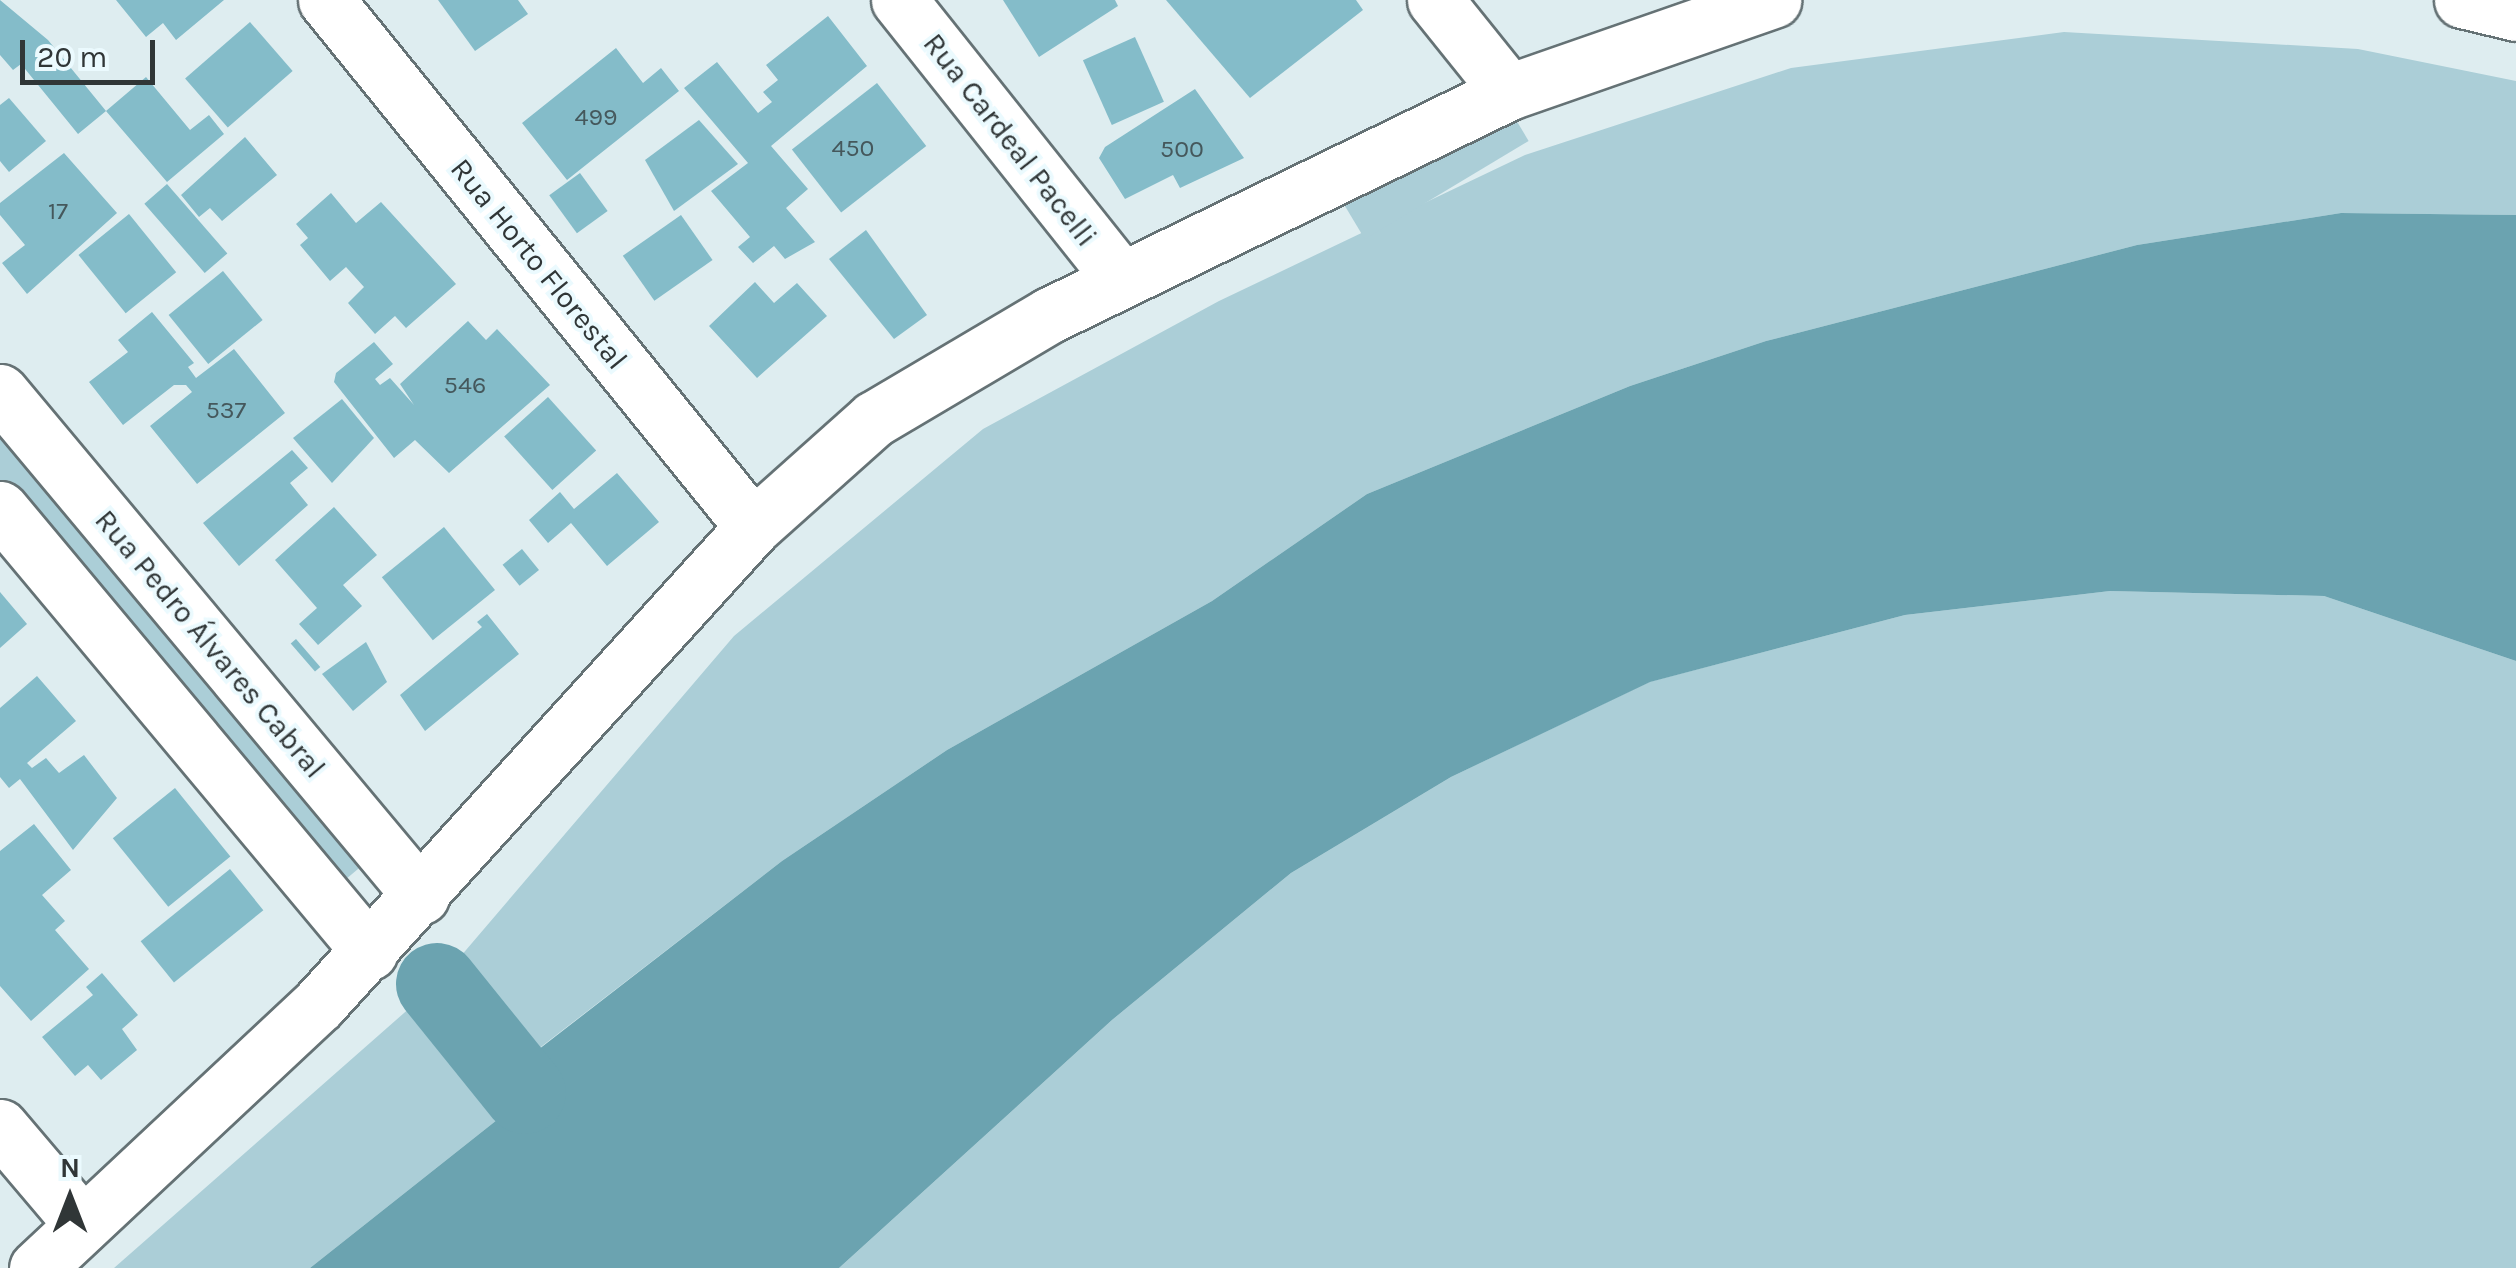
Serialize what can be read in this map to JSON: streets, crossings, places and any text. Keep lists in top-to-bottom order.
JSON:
{
  "streets": {
    "street": ["Rua Cardeal Pacelli", "Rua Horto Florestal", "Rua Pedro Álvares Cabral"]
  },
  "house_numbers": [
    "499",
    "450",
    "500",
    "17",
    "546",
    "537"
  ],
  "scale_bar": "20 m",
  "north": "top"
}
